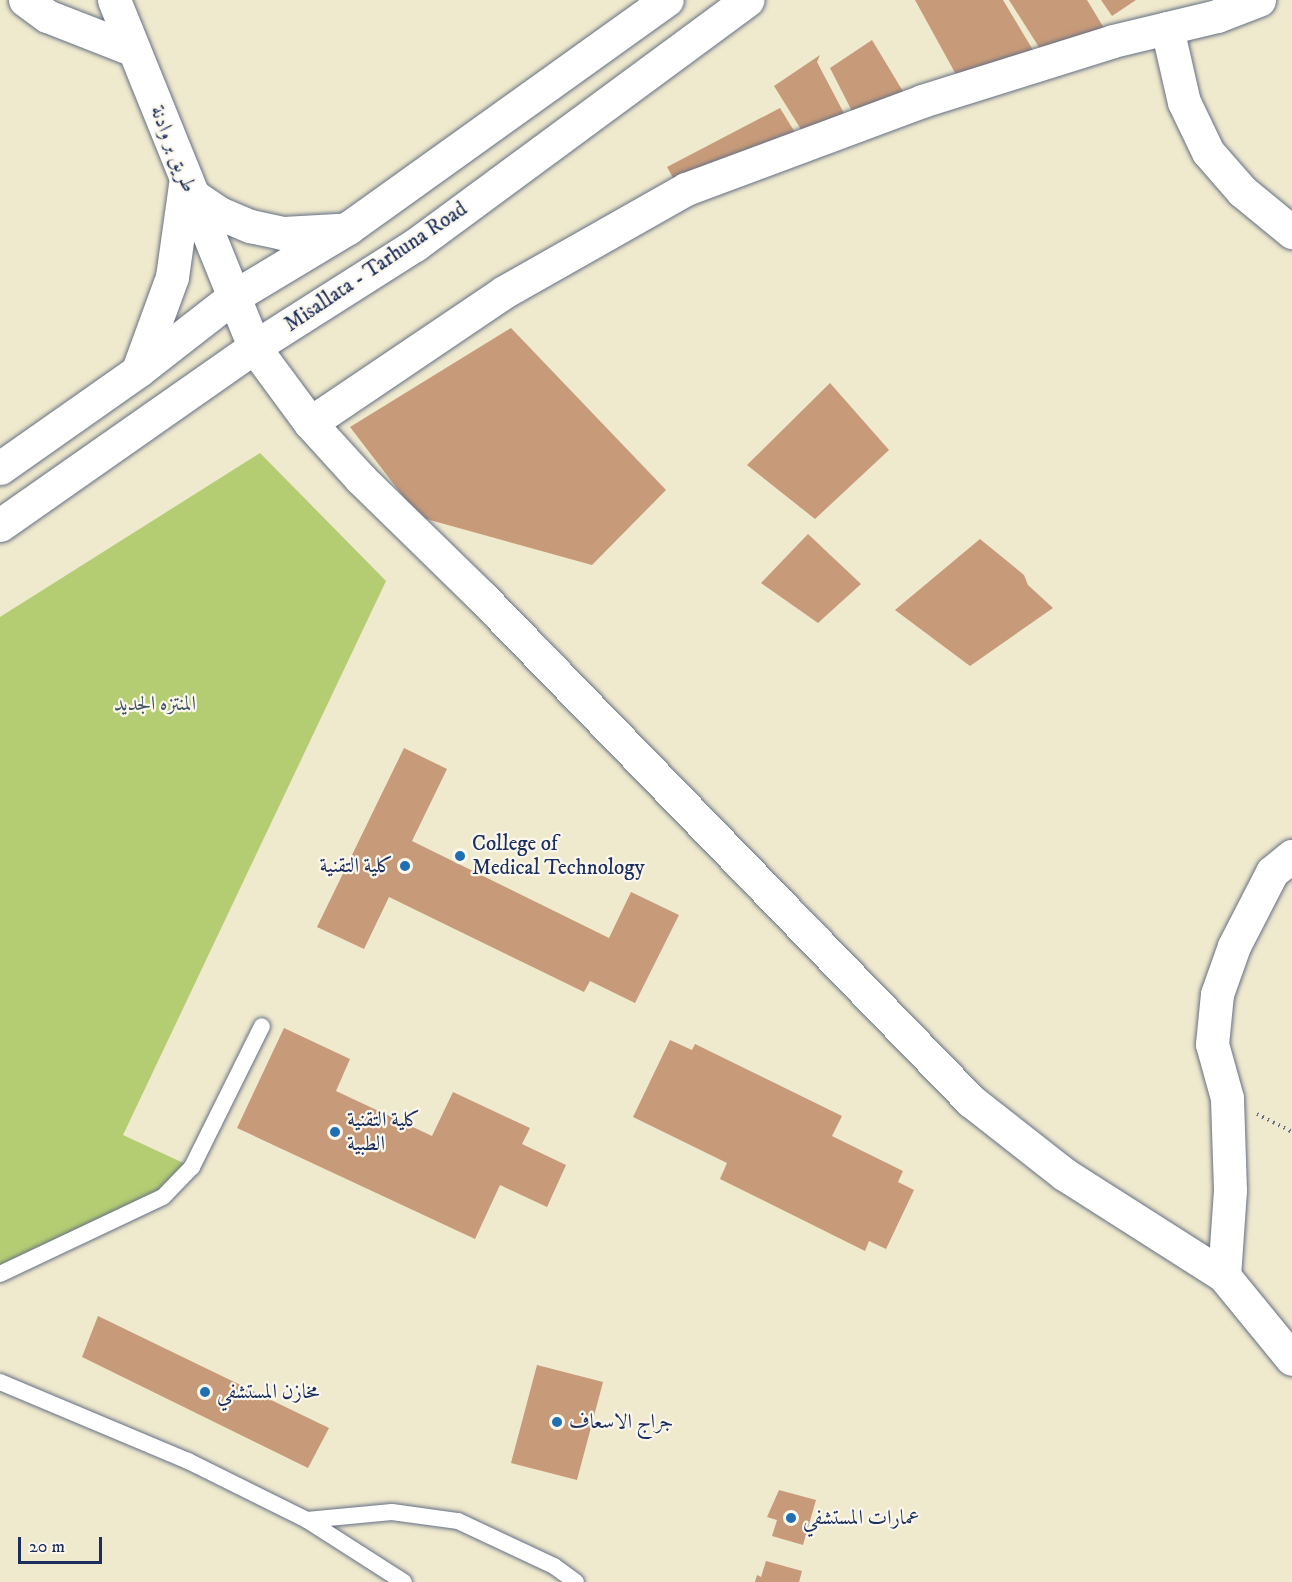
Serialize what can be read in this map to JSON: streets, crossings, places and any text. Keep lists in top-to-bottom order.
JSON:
{
  "streets": {
    "main road": ["طريق بر وادنة", "Misallata - Tarhuna Road"]
  },
  "crossings": [
    ["طريق بر وادنة", "Misallata - Tarhuna Road"]
  ],
  "parks": ["المنتزه الجديد"],
  "places": [
    "College of Medical Technology",
    "كلية التقنية",
    "كلية التقنية الطبية",
    "مخازن المستشفي",
    "جراج الاسعاف",
    "عمارات المستشفي"
  ],
  "scale_bar": "20 m"
}
